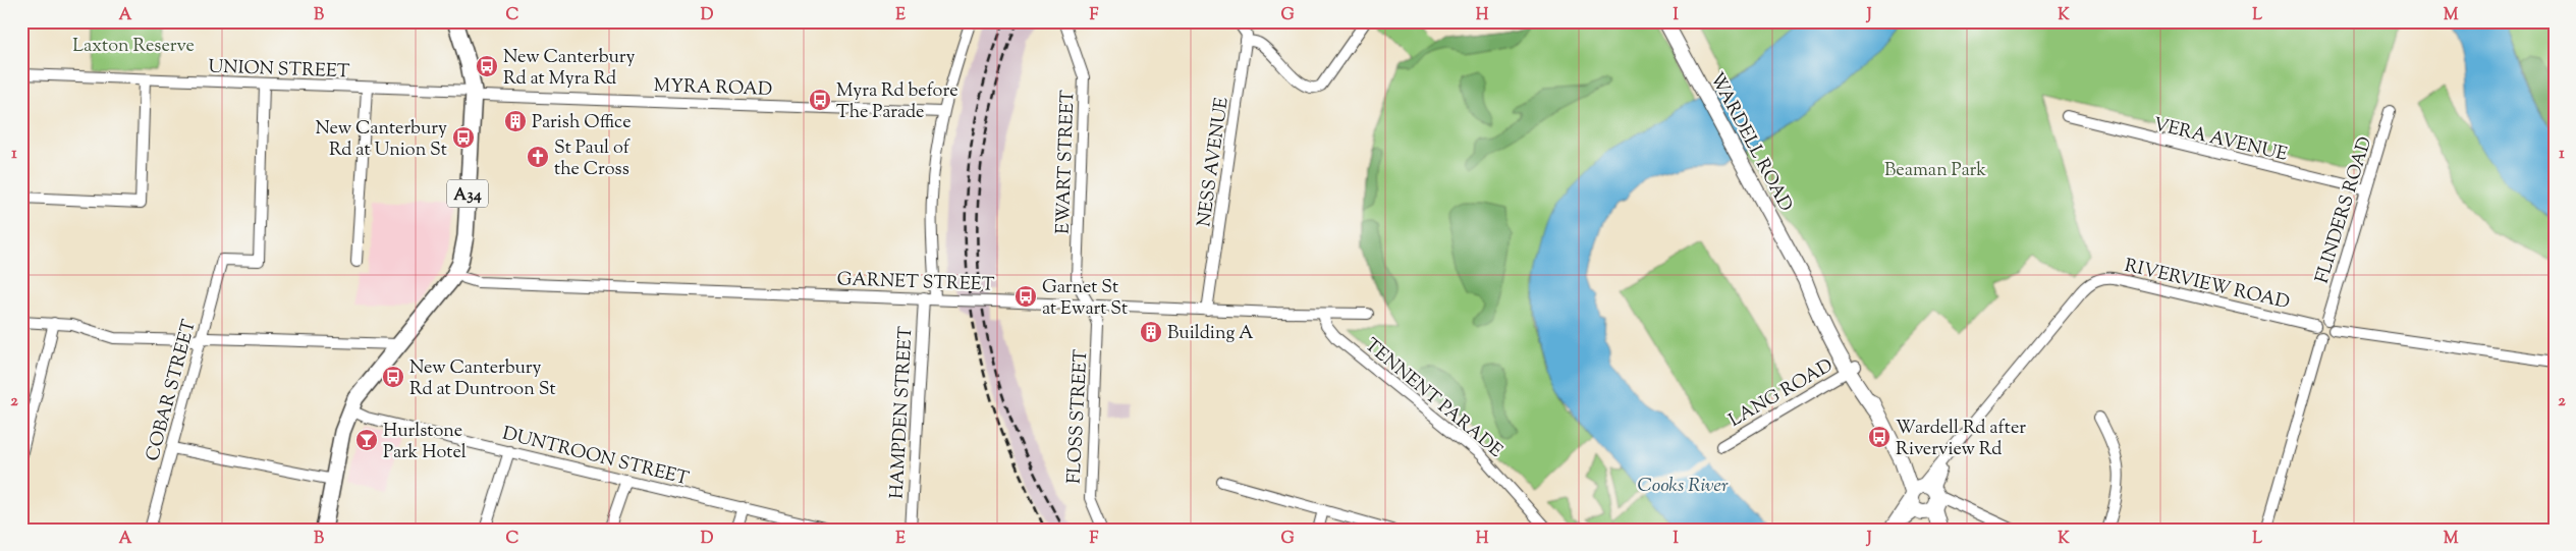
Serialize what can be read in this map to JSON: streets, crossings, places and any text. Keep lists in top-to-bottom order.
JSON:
{
  "streets": {
    "highway": ["A34"],
    "main road": ["WARDELL ROAD"],
    "street": [
      "UNION STREET",
      "MYRA ROAD",
      "VERA AVENUE",
      "EWART STREET",
      "NESS AVENUE",
      "FLINDERS ROAD",
      "GARNET STREET",
      "RIVERVIEW ROAD",
      "COBAR STREET",
      "LANG ROAD",
      "TENNENT PARADE",
      "HAMPDEN STREET",
      "FLOSS STREET",
      "DUNTROON STREET"
    ]
  },
  "crossings": [
    ["UNION STREET", "MYRA ROAD"],
    ["UNION STREET", "A34"],
    ["UNION STREET", "COBAR STREET"],
    ["MYRA ROAD", "A34"],
    ["VERA AVENUE", "FLINDERS ROAD"],
    ["WARDELL ROAD", "RIVERVIEW ROAD"],
    ["WARDELL ROAD", "LANG ROAD"],
    ["EWART STREET", "GARNET STREET"],
    ["EWART STREET", "FLOSS STREET"],
    ["NESS AVENUE", "GARNET STREET"],
    ["A34", "GARNET STREET"],
    ["A34", "DUNTROON STREET"],
    ["FLINDERS ROAD", "RIVERVIEW ROAD"],
    ["GARNET STREET", "TENNENT PARADE"],
    ["GARNET STREET", "HAMPDEN STREET"],
    ["GARNET STREET", "FLOSS STREET"]
  ],
  "water": ["Cooks River"],
  "parks": ["Laxton Reserve", "Beaman Park"],
  "places": {
    "bus stop": [
      "New Canterbury Rd at Myra Rd",
      "Myra Rd before The Parade",
      "New Canterbury Rd at Union St",
      "Garnet St at Ewart St",
      "New Canterbury Rd at Duntroon St",
      "Wardell Rd after Riverview Rd"
    ],
    "building": ["Parish Office", "Building A"],
    "church": ["St Paul of the Cross"],
    "bar": ["Hurlstone Park Hotel"]
  },
  "grid": {
    "columns": [
      "A",
      "B",
      "C",
      "D",
      "E",
      "F",
      "G",
      "H",
      "I",
      "J",
      "K",
      "L",
      "M"
    ],
    "rows": ["1", "2"]
  }
}
